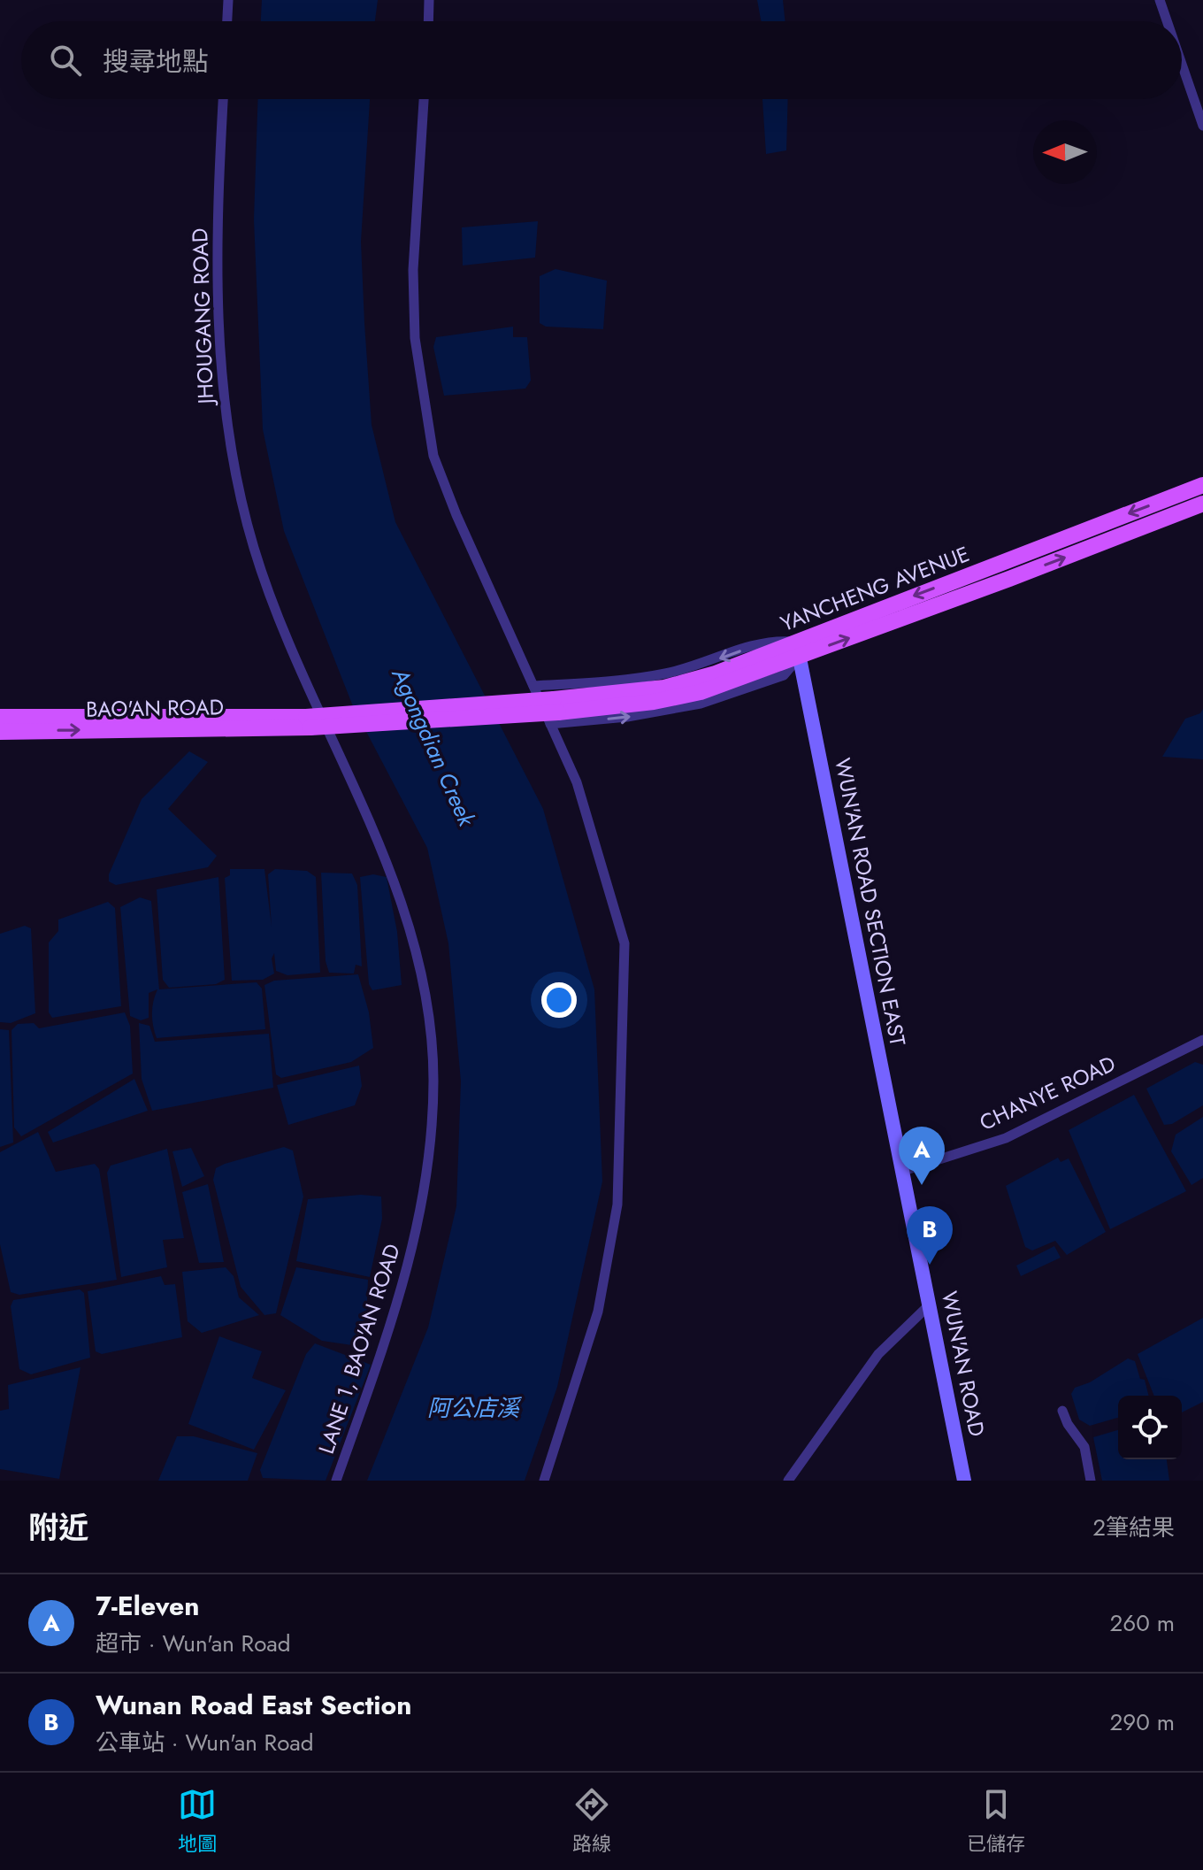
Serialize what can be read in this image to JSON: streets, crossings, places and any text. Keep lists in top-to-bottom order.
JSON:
{
  "streets": {
    "main road": ["YANCHENG AVENUE", "BAO'AN ROAD"],
    "street": [
      "JHOUGANG ROAD",
      "WUN'AN ROAD SECTION EAST",
      "CHANYE ROAD",
      "LANE 1, BAO'AN ROAD",
      "WUN'AN ROAD"
    ]
  },
  "crossings": [
    ["JHOUGANG ROAD", "LANE 1, BAO'AN ROAD"],
    ["YANCHENG AVENUE", "BAO'AN ROAD"],
    ["YANCHENG AVENUE", "WUN'AN ROAD SECTION EAST"],
    ["WUN'AN ROAD SECTION EAST", "CHANYE ROAD"],
    ["WUN'AN ROAD SECTION EAST", "WUN'AN ROAD"],
    ["CHANYE ROAD", "WUN'AN ROAD"]
  ],
  "water": ["Agongdian Creek", "阿公店溪"],
  "north": "left",
  "page": {
    "search": "搜尋地點",
    "pins": ["A", "B"],
    "heading": ["附近", "2筆結果"],
    "list": [
      {
        "mark": "A",
        "name": "7-Eleven",
        "note": "超市 · Wun'an Road",
        "value": "260 m"
      },
      {
        "mark": "B",
        "name": "Wunan Road East Section",
        "note": "公車站 · Wun'an Road",
        "value": "290 m"
      }
    ],
    "nav": ["地圖", "路線", "已儲存"]
  }
}
